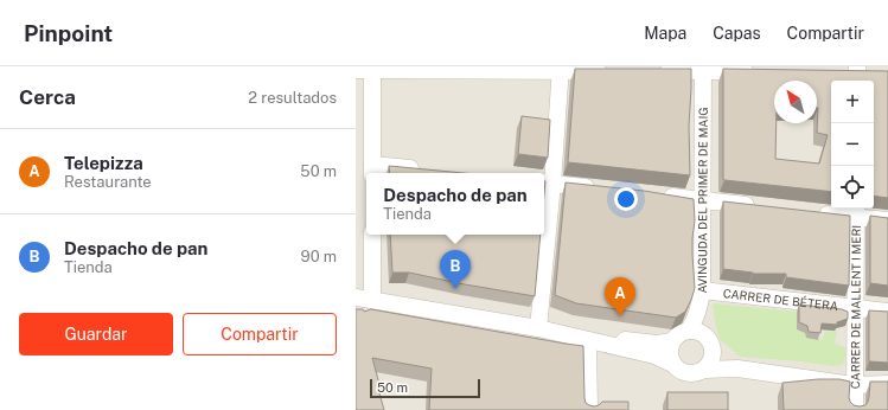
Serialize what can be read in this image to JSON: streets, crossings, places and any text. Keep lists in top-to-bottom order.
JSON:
{
  "streets": {
    "street": ["AVINGUDA DEL PRIMER DE MAIG", "CARRER DE BÉTERA", "CARRER DE MALLENT I MERI"]
  },
  "crossings": [
    ["AVINGUDA DEL PRIMER DE MAIG", "CARRER DE BÉTERA"],
    ["CARRER DE BÉTERA", "CARRER DE MALLENT I MERI"]
  ],
  "scale_bar": "50 m",
  "north": "top left",
  "page": {
    "header": "Pinpoint",
    "nav": ["Mapa", "Capas", "Compartir"],
    "heading": ["Cerca", "2 resultados"],
    "map_buttons": ["+", "−"],
    "list": [
      {
        "mark": "A",
        "name": "Telepizza",
        "note": "Restaurante",
        "value": "50 m"
      },
      {
        "mark": "B",
        "name": "Despacho de pan",
        "note": "Tienda",
        "value": "90 m"
      }
    ],
    "popup": ["Despacho de pan", "Tienda"],
    "pins": ["B", "A"],
    "buttons": ["Guardar", "Compartir"],
    "scale": "50 m"
  }
}
